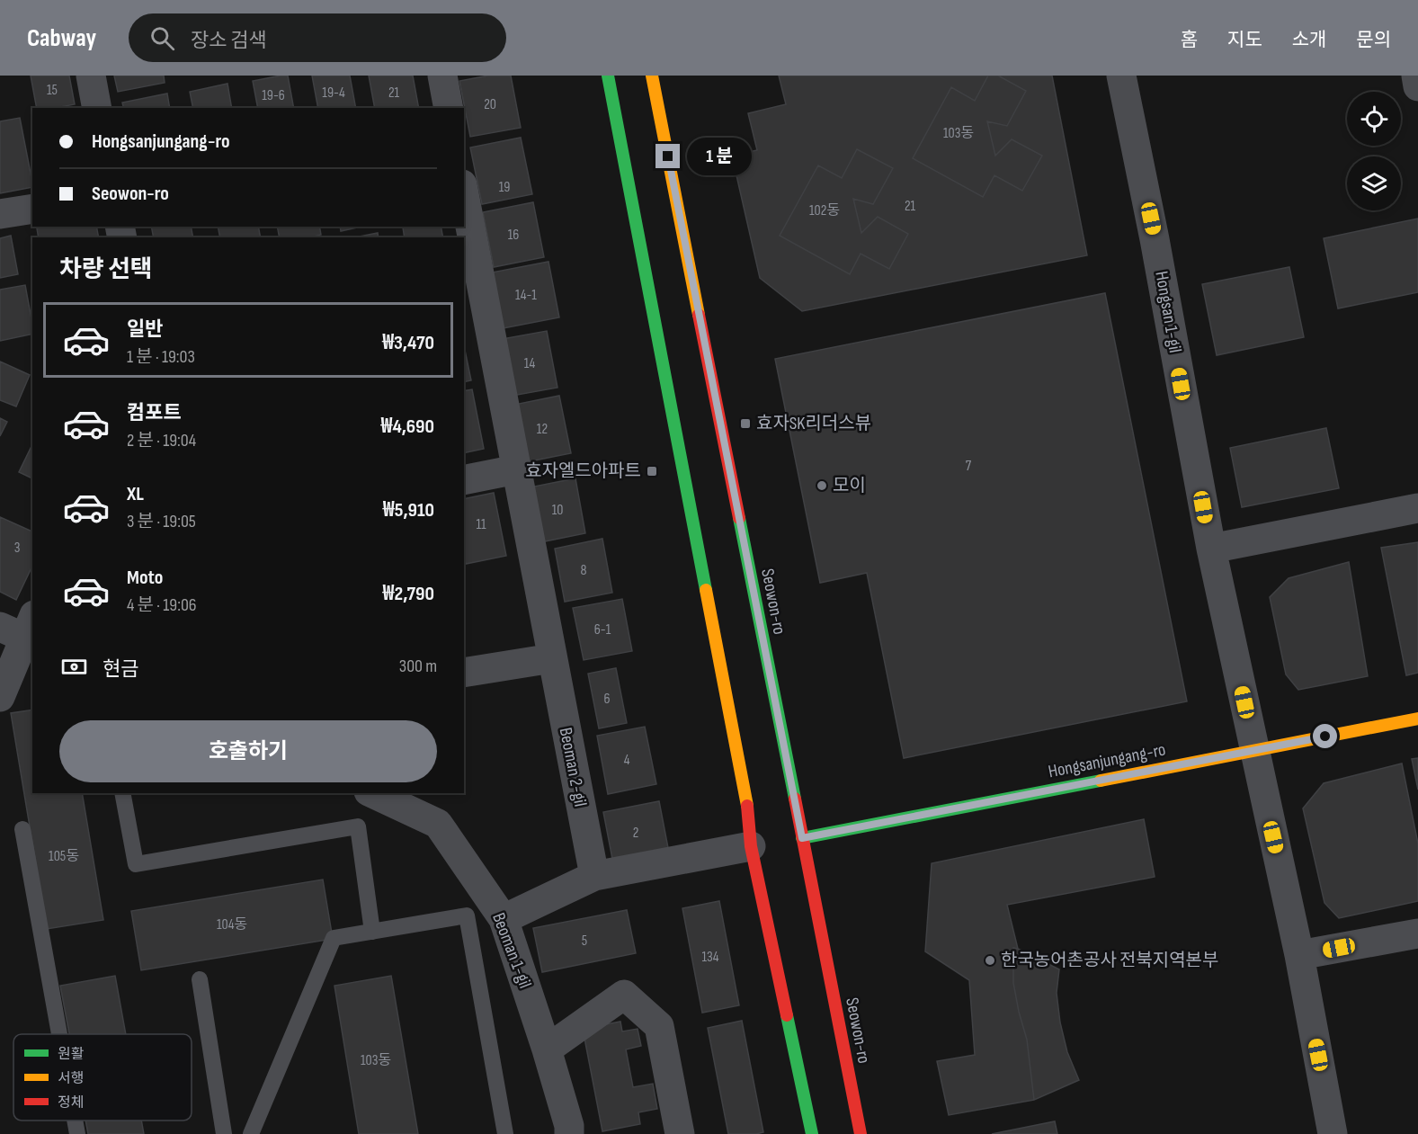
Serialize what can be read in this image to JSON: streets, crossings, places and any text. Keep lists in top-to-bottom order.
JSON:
{
  "streets": {
    "main road": ["Seowon-ro", "Hongsanjungang-ro"],
    "street": ["Hongsan 1-gil", "Beoman 2-gil", "Beoman 1-gil"]
  },
  "crossings": [
    ["Hongsan 1-gil", "Hongsanjungang-ro"],
    ["Seowon-ro", "Hongsanjungang-ro"]
  ],
  "places": {
    "transit": ["효자SK리더스뷰", "효자엘드아파트"],
    "other": ["모이", "한국농어촌공사 전북지역본부"]
  },
  "house_numbers": [
    "15",
    "19-4",
    "21",
    "19-6",
    "20",
    "103동",
    "19",
    "21",
    "102동",
    "16",
    "14-1",
    "14",
    "12",
    "7",
    "10",
    "11",
    "3",
    "8",
    "6-1",
    "6",
    "4",
    "2",
    "105동",
    "104동",
    "5",
    "134",
    "103동"
  ],
  "legend": ["원활", "서행", "정체"],
  "page": {
    "header": "Cabway",
    "search": "장소 검색",
    "nav": [
      "홈",
      "지도",
      "소개",
      "문의"
    ],
    "banner": ["Hongsanjungang-ro", "Seowon-ro"],
    "bubble": "1 분",
    "heading": "차량 선택",
    "list": [
      {
        "name": "일반",
        "note": "1 분 · 19:03",
        "value": "₩3,470"
      },
      {
        "name": "컴포트",
        "note": "2 분 · 19:04",
        "value": "₩4,690"
      },
      {
        "name": "XL",
        "note": "3 분 · 19:05",
        "value": "₩5,910"
      },
      {
        "name": "Moto",
        "note": "4 분 · 19:06",
        "value": "₩2,790"
      }
    ],
    "pay": ["현금", "300 m"],
    "buttons": "호출하기"
  }
}
